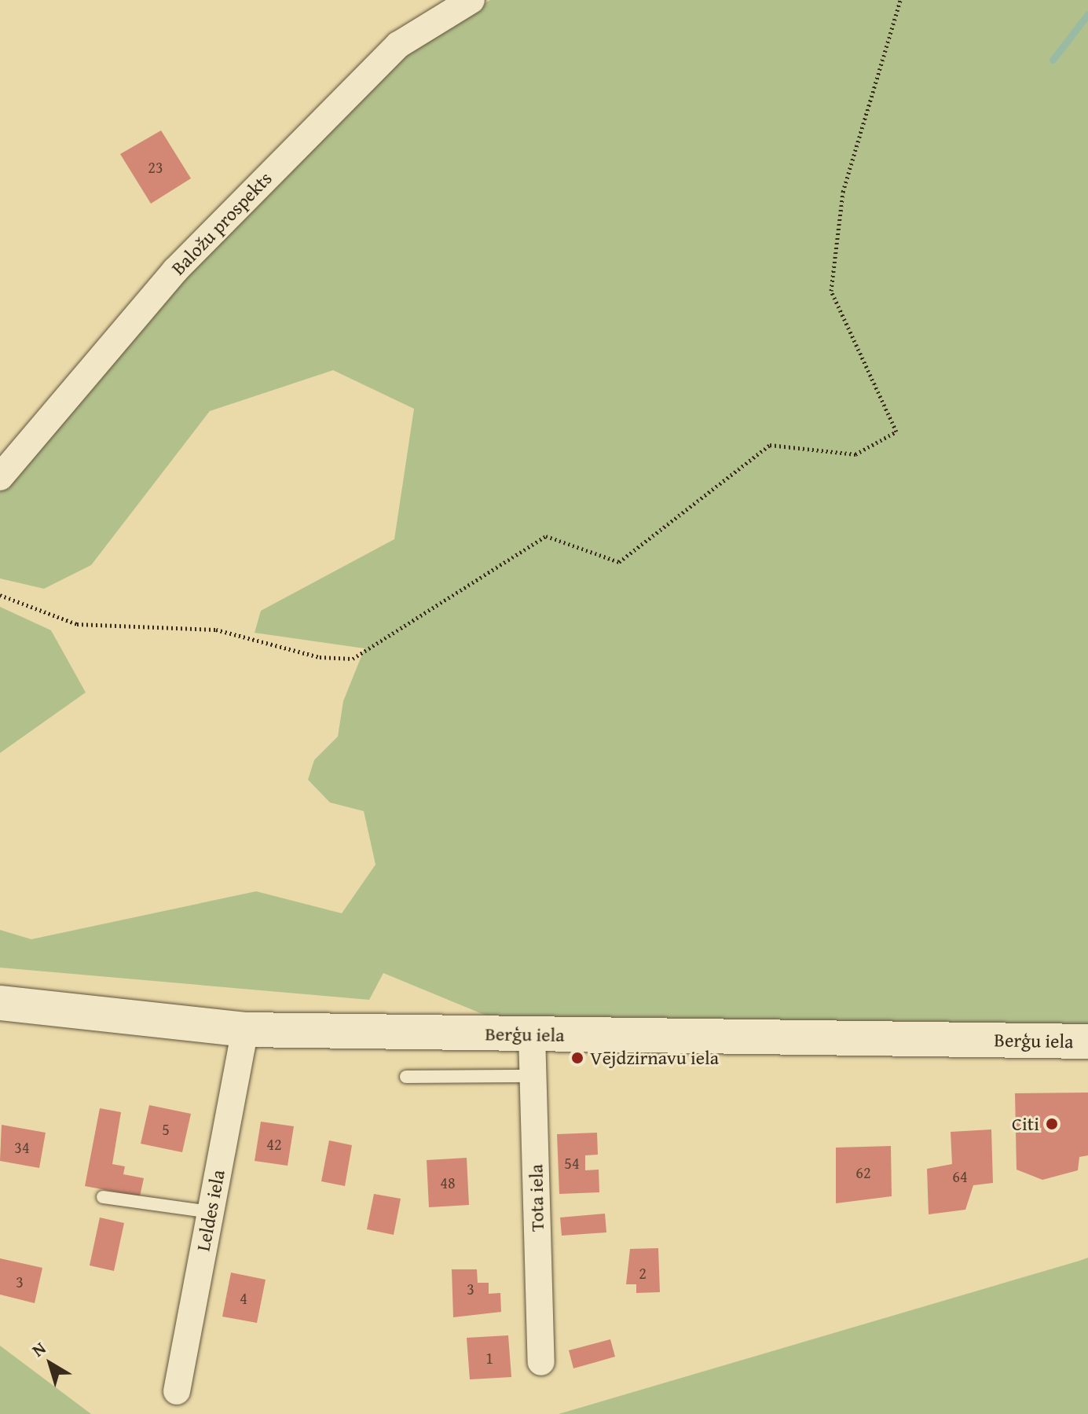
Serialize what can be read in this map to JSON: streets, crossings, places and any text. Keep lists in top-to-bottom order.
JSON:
{
  "streets": {
    "main road": ["Berģu iela"],
    "street": ["Baložu prospekts", "Tota iela", "Leldes iela"]
  },
  "crossings": [
    ["Berģu iela", "Tota iela"],
    ["Berģu iela", "Leldes iela"]
  ],
  "places": ["Vējdzirnavu iela", "Citi"],
  "house_numbers": [
    "23",
    "5",
    "42",
    "34",
    "54",
    "62",
    "64",
    "48",
    "2",
    "3",
    "3",
    "4",
    "1"
  ],
  "north": "top left"
}
